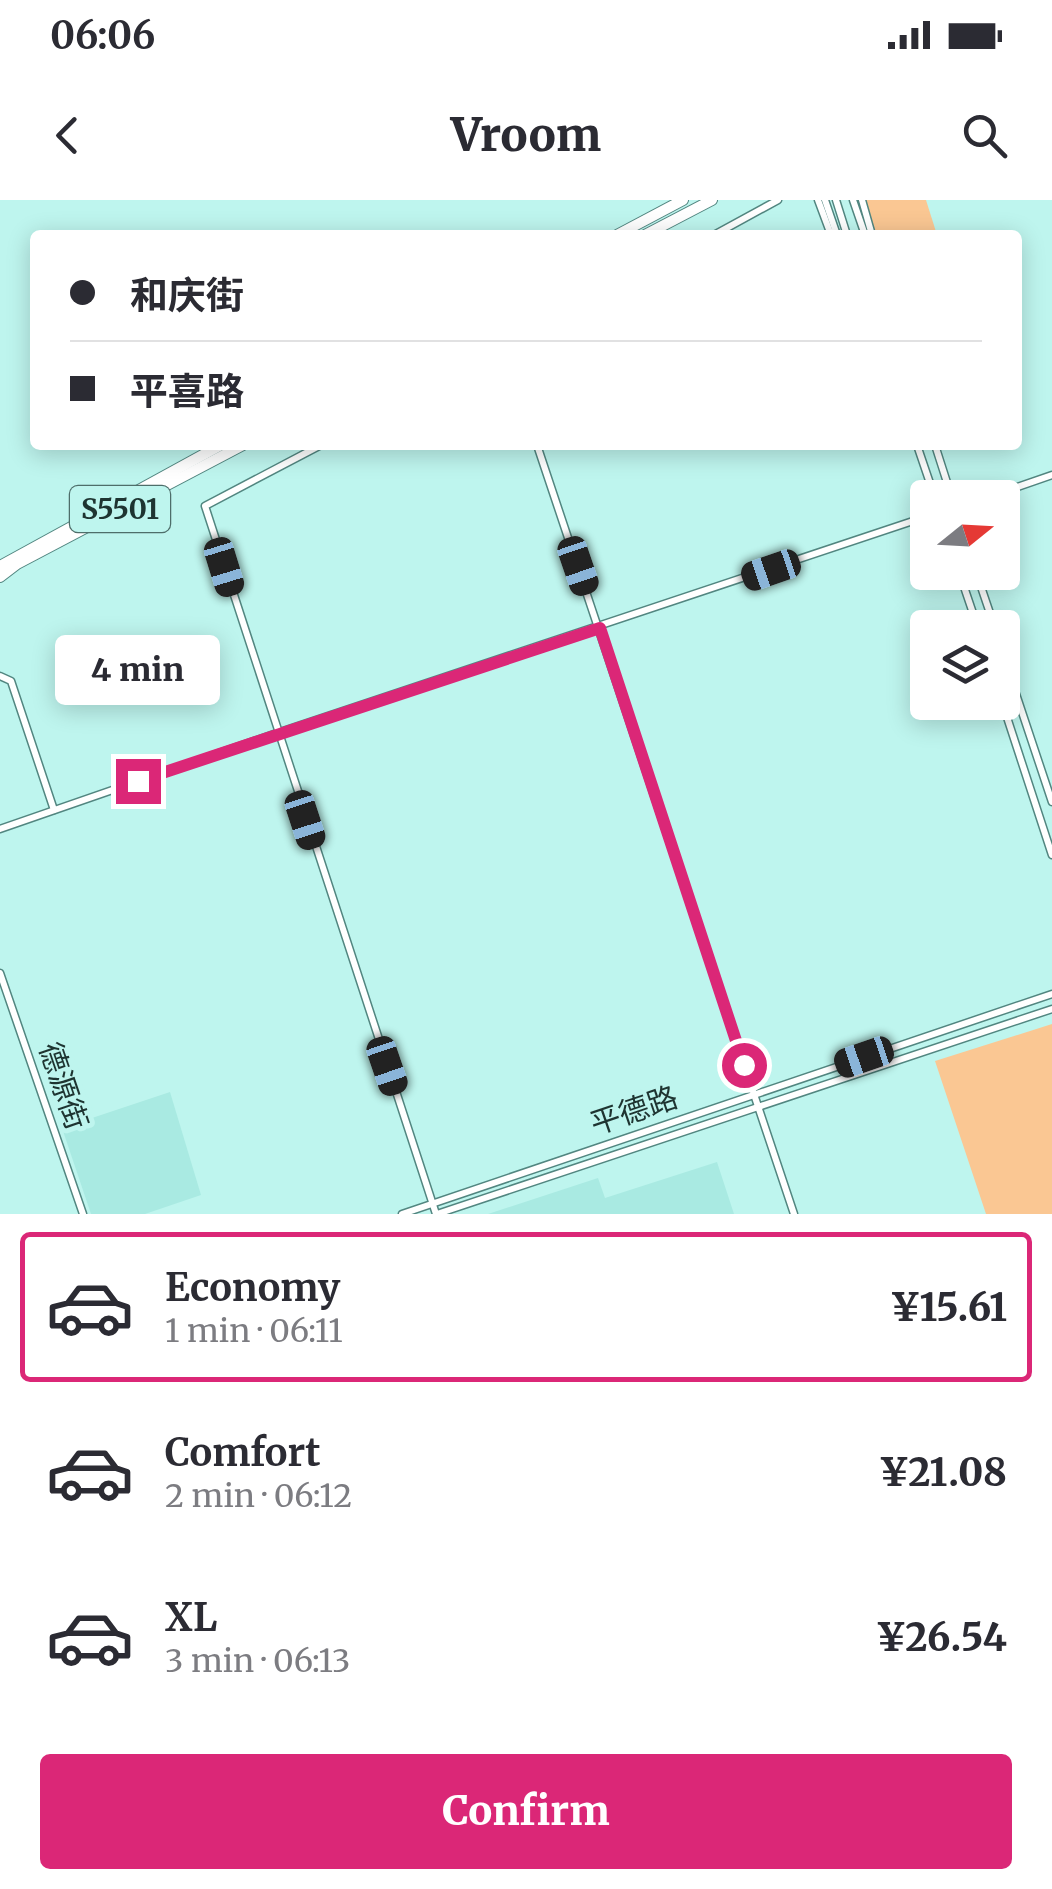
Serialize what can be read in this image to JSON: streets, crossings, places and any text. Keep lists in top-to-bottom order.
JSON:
{
  "streets": {
    "highway": ["S5501"],
    "street": ["德源街", "平德路"]
  },
  "north": "right",
  "page": {
    "status": "06:06",
    "header": "Vroom",
    "banner": ["和庆街", "平喜路"],
    "bubble": "4 min",
    "list": [
      {
        "name": "Economy",
        "note": "1 min · 06:11",
        "value": "¥15.61"
      },
      {
        "name": "Comfort",
        "note": "2 min · 06:12",
        "value": "¥21.08"
      },
      {
        "name": "XL",
        "note": "3 min · 06:13",
        "value": "¥26.54"
      }
    ],
    "buttons": "Confirm"
  }
}
